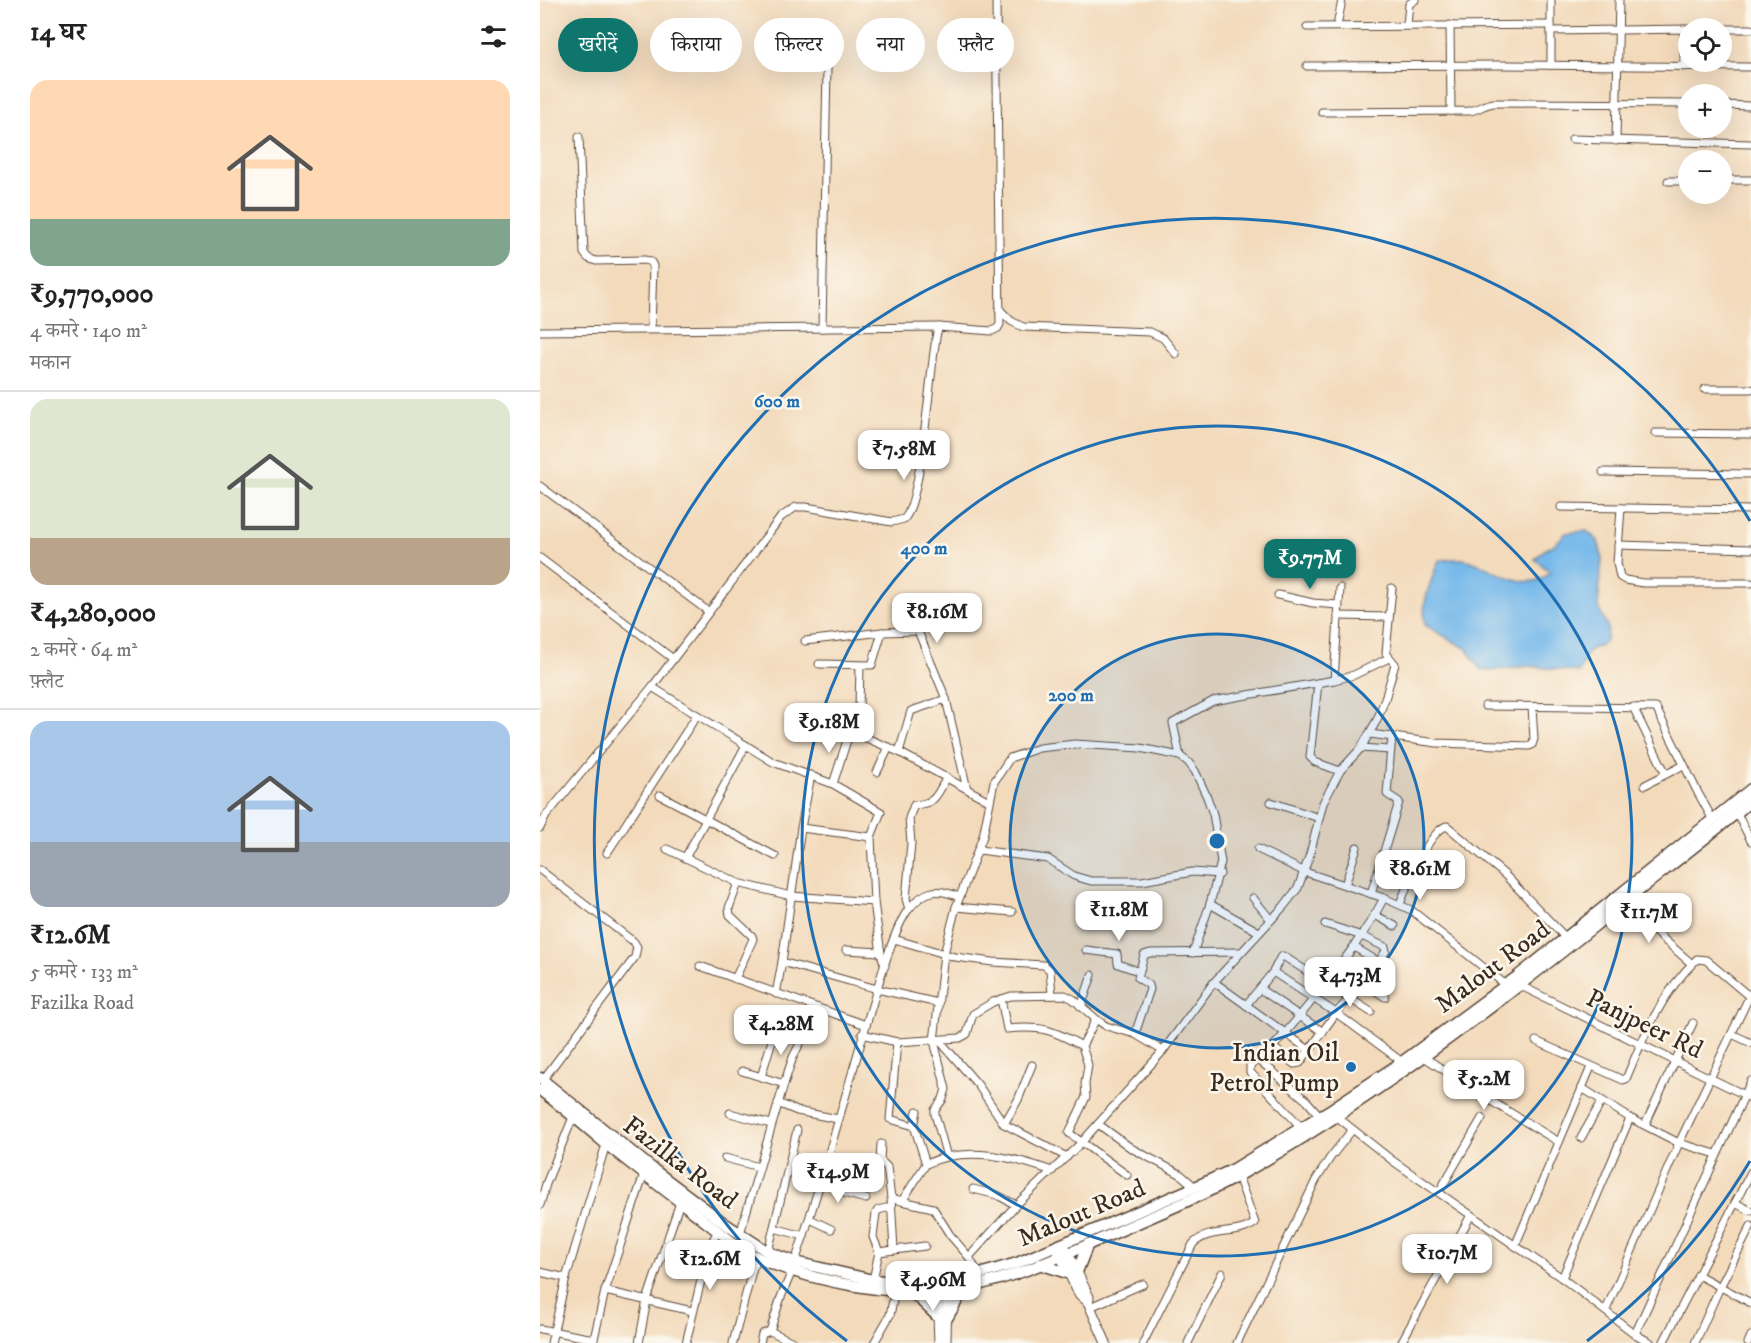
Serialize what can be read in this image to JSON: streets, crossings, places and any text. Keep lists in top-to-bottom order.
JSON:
{
  "streets": {
    "highway": ["Malout Road", "Fazilka Road"],
    "street": ["Panjpeer Rd"]
  },
  "crossings": [
    ["Malout Road", "Panjpeer Rd"],
    ["Malout Road", "Fazilka Road"]
  ],
  "places": ["Indian Oil Petrol Pump"],
  "page": {
    "heading": "14 घर",
    "map_buttons": ["+", "−"],
    "chip": [
      "खरीदें",
      "किराया",
      "फ़िल्टर",
      "नया",
      "फ़्लैट"
    ],
    "list": [
      {
        "name": "₹9,770,000",
        "note": "4 कमरे · 140 m² · मकान"
      },
      {
        "name": "₹4,280,000",
        "note": "2 कमरे · 64 m² · फ़्लैट"
      },
      {
        "name": "₹12.6M",
        "note": "5 कमरे · 133 m² · Fazilka Road"
      }
    ],
    "price": [
      "₹7.58M",
      "₹9.77M",
      "₹8.16M",
      "₹9.18M",
      "₹8.61M",
      "₹11.8M",
      "₹11.7M",
      "₹4.73M",
      "₹4.28M",
      "₹5.2M",
      "₹14.9M",
      "₹10.7M",
      "₹12.6M",
      "₹4.96M"
    ]
  },
  "rings": ["600 m", "400 m", "200 m"]
}
